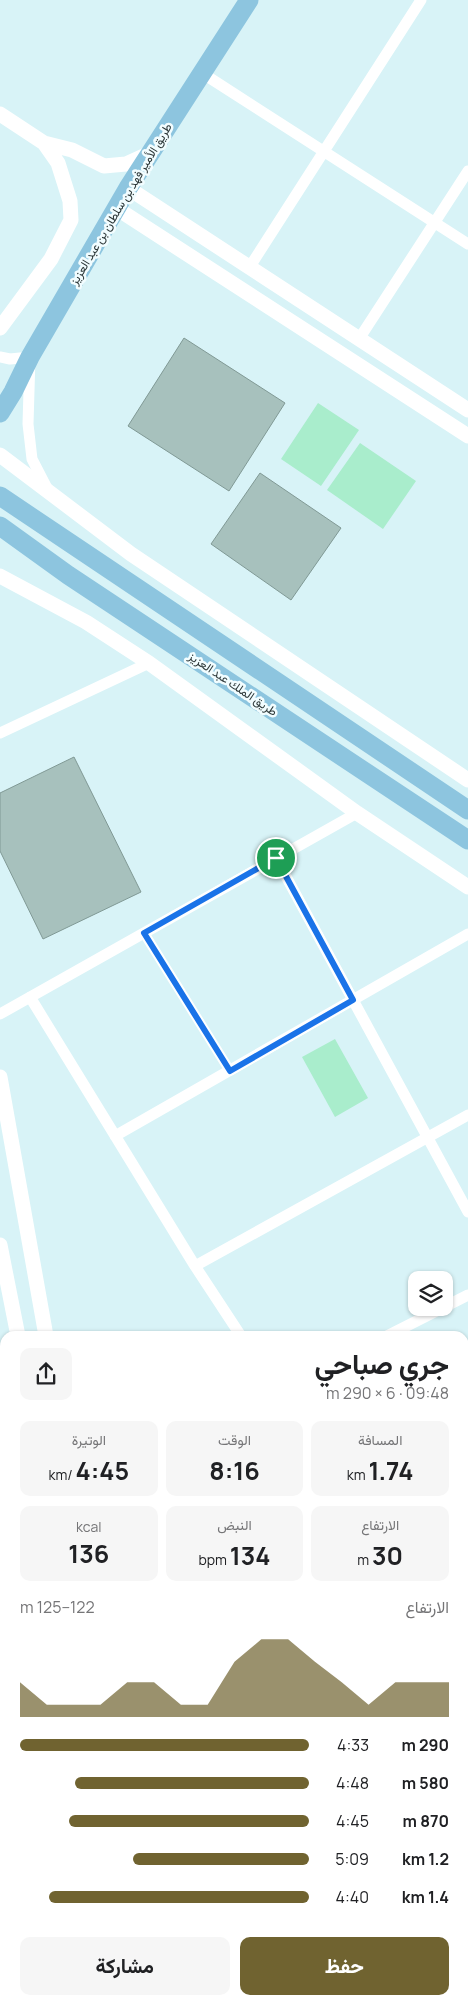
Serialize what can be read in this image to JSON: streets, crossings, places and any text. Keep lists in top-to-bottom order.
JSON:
{
  "streets": {
    "main road": ["طريق الأمير فهد بن سلطان بن عبد العزيز", "طريق الملك عبد العزيز"]
  },
  "page": {
    "heading": ["جري صباحي", "09:48 · 6 × 290 m"],
    "stats": [
      ["المسافة", "1.74 km"],
      ["الوقت", "8:16"],
      ["الوتيرة", "4:45 /km"],
      ["الارتفاع", "30 m"],
      ["النبض", "134 bpm"],
      ["kcal", "136"]
    ],
    "chart": ["الارتفاع", "122–125 m"],
    "list": [
      {
        "name": "290 m",
        "note": "4:33"
      },
      {
        "name": "580 m",
        "note": "4:48"
      },
      {
        "name": "870 m",
        "note": "4:45"
      },
      {
        "name": "1.2 km",
        "note": "5:09"
      },
      {
        "name": "1.4 km",
        "note": "4:40"
      }
    ],
    "buttons": ["حفظ", "مشاركة"]
  }
}
